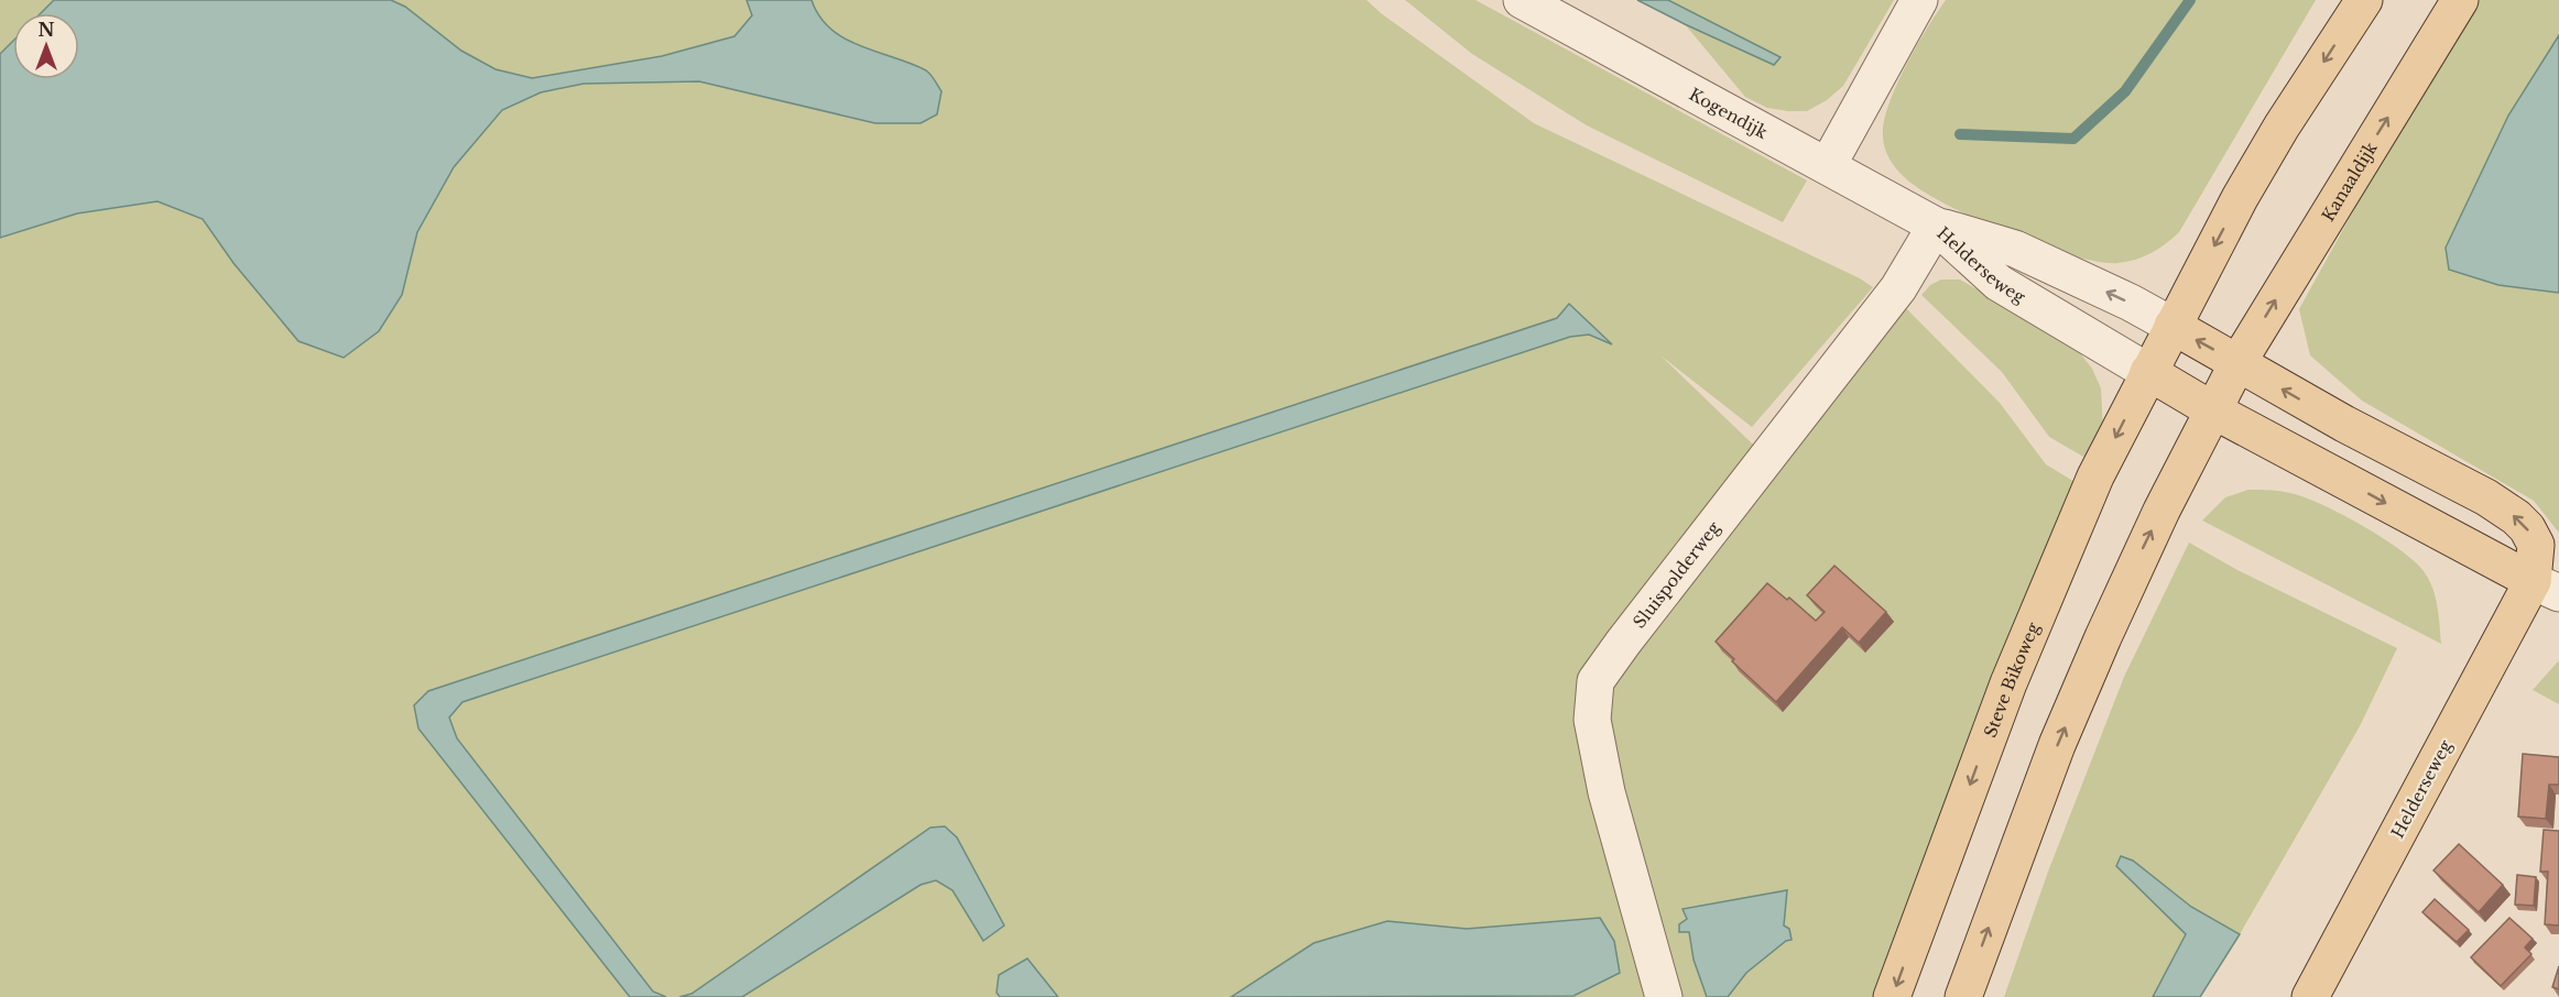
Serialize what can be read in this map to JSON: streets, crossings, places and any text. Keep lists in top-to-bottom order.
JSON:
{
  "streets": {
    "main road": ["Kanaaldijk", "Helderseweg", "Steve Bikoweg"],
    "street": ["Kogendijk", "Sluispolderweg"]
  },
  "crossings": [
    ["Kogendijk", "Helderseweg"],
    ["Kogendijk", "Sluispolderweg"],
    ["Kanaaldijk", "Helderseweg"],
    ["Helderseweg", "Sluispolderweg"],
    ["Helderseweg", "Steve Bikoweg"]
  ],
  "north": "top"
}
